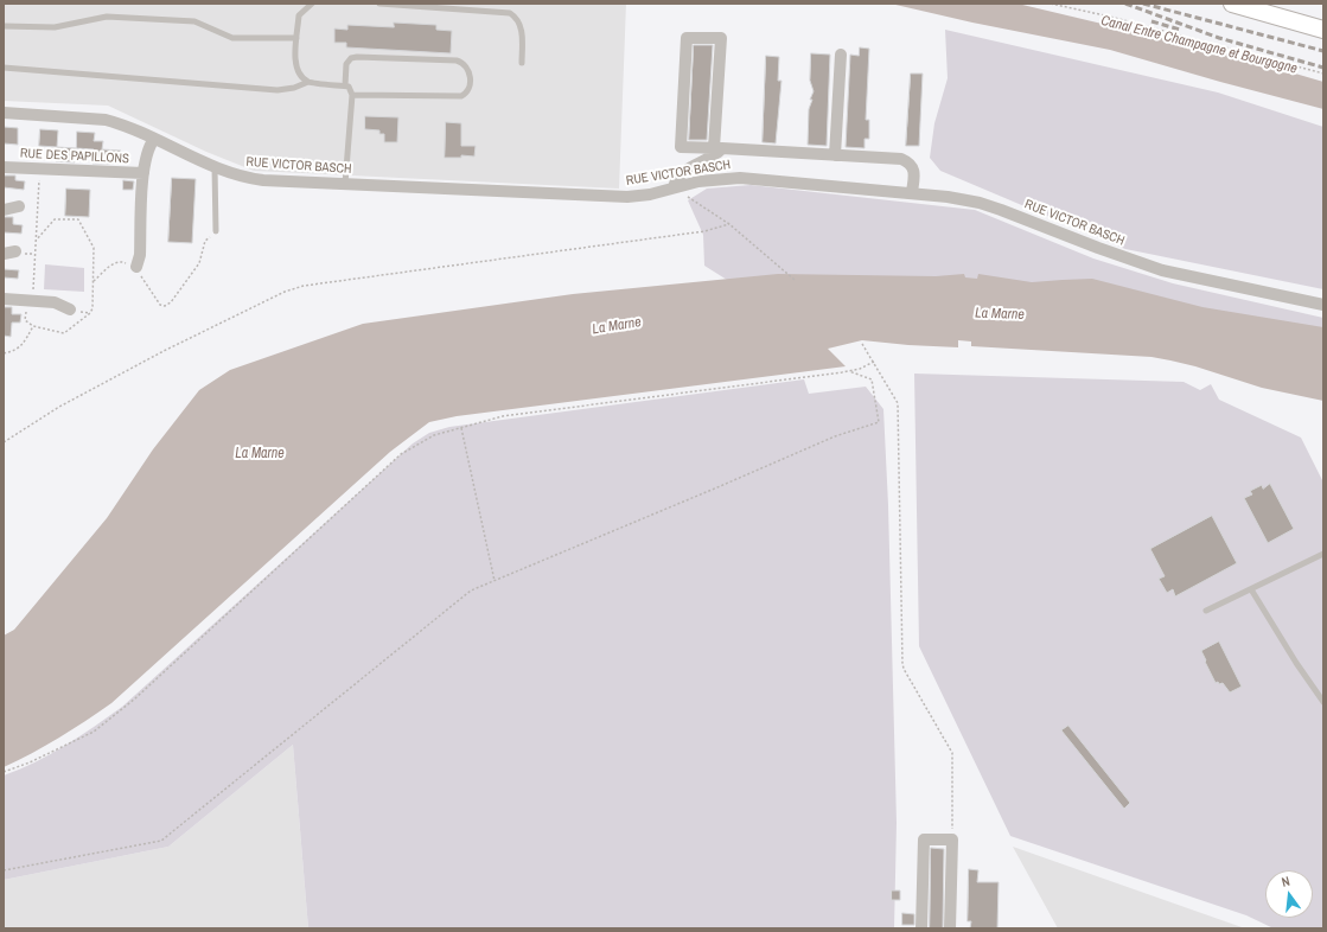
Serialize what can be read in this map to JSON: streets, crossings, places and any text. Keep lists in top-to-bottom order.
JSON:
{
  "streets": {
    "street": ["RUE DES PAPILLONS", "RUE VICTOR BASCH"]
  },
  "water": ["Canal Entre Champagne et Bourgogne", "La Marne"],
  "north": "top"
}
